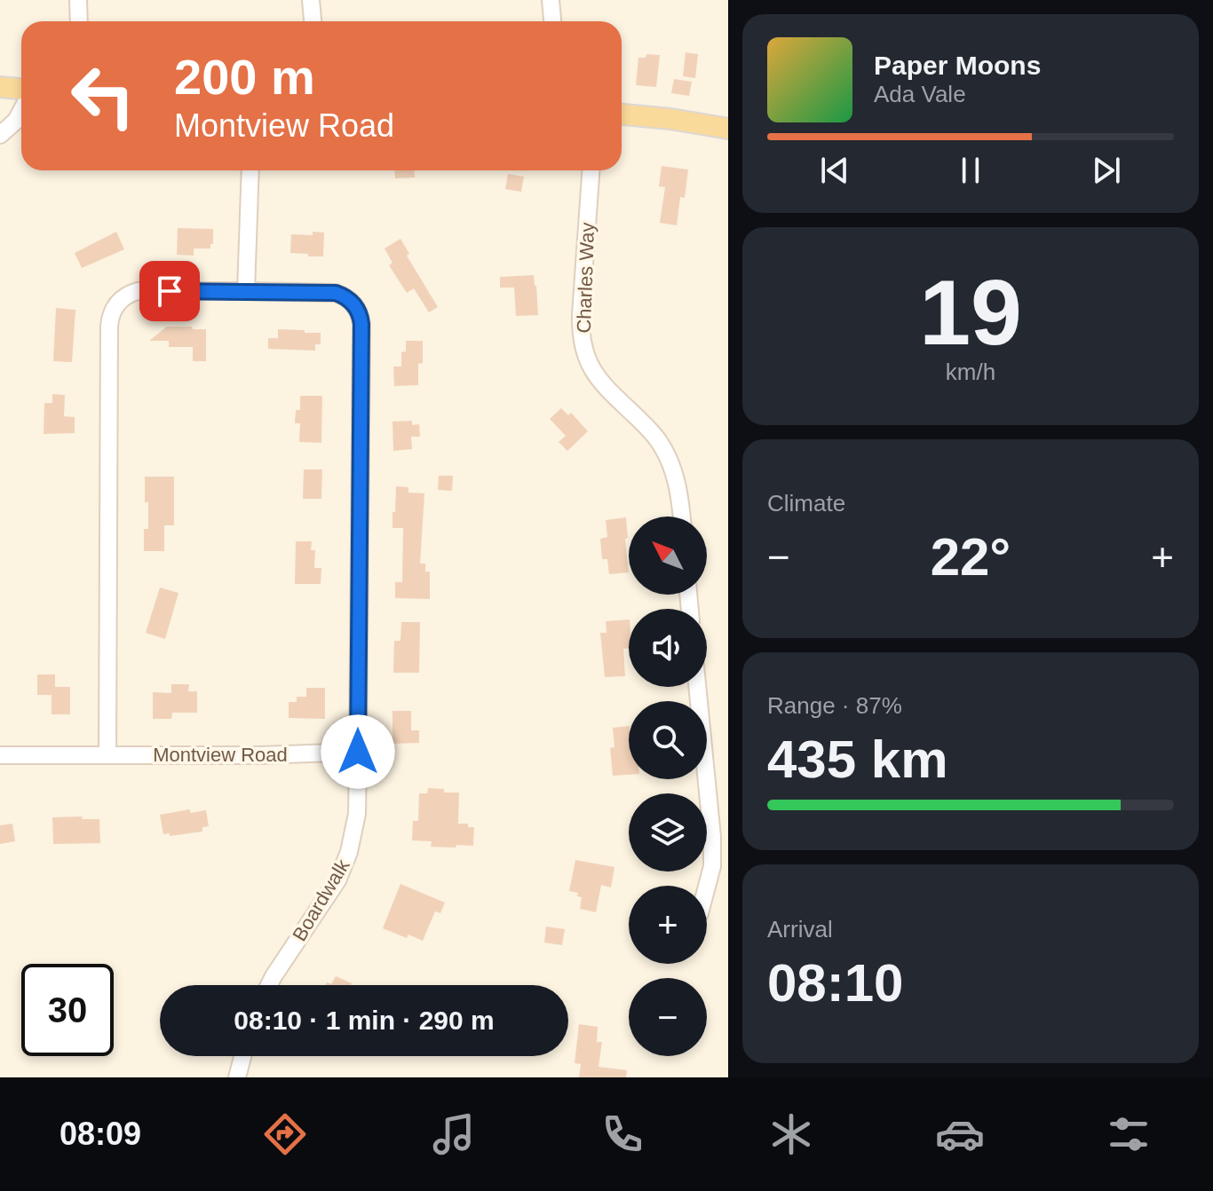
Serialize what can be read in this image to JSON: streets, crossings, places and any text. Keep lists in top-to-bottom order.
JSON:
{
  "streets": {
    "street": ["Charles Way", "Montview Road", "Boardwalk"]
  },
  "crossings": [
    ["Montview Road", "Boardwalk"]
  ],
  "north": "top left",
  "page": {
    "turn": ["200 m", "Montview Road"],
    "song": ["Paper Moons", "Ada Vale"],
    "tile": [
      ["19", "km/h"],
      "Climate",
      ["Range · 87%", "435 km"],
      ["Arrival", "08:10"]
    ],
    "map_buttons": ["+", "−"],
    "heat": ["−", "22°", "+"],
    "limit": "30",
    "trip": "08:10 · 1 min · 290 m",
    "tabs": "08:09"
  }
}
